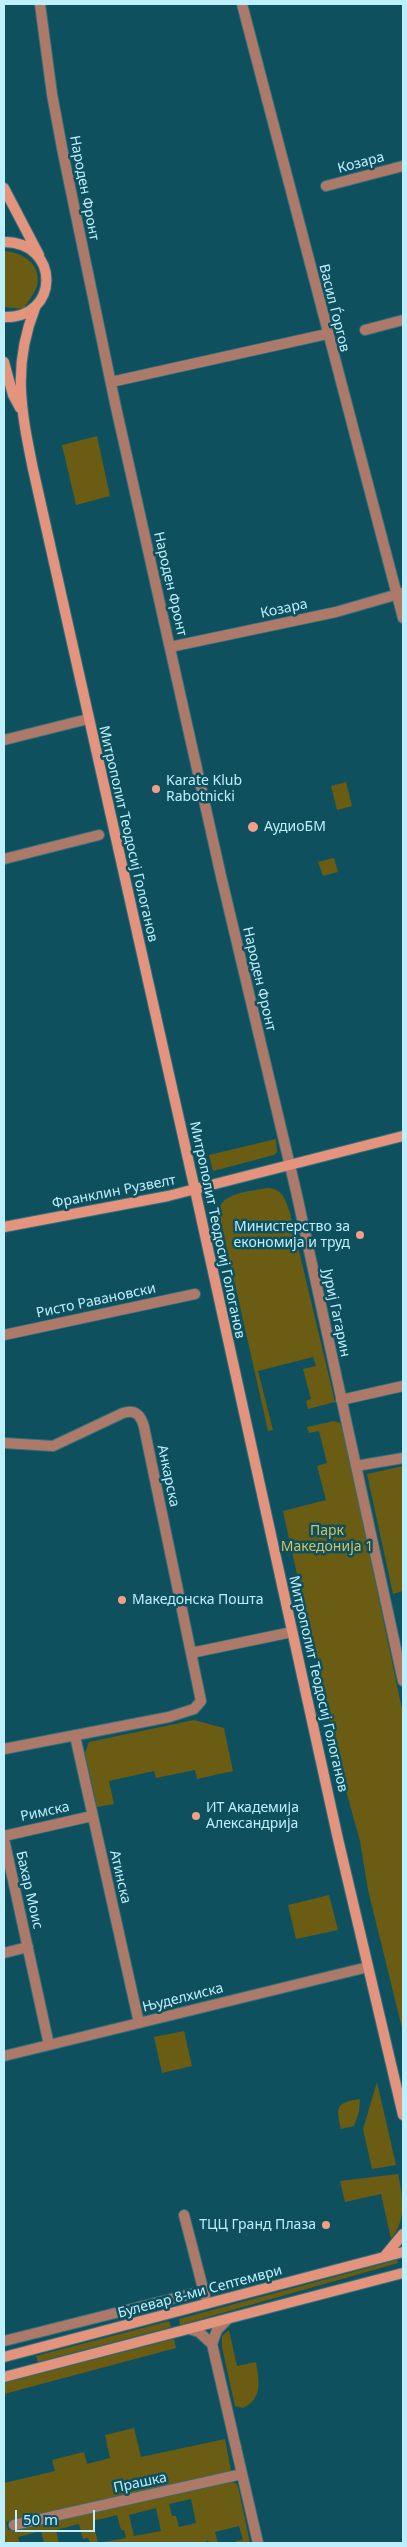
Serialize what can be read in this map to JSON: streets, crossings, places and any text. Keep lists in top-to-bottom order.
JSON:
{
  "streets": {
    "street": [
      "Козара",
      "Народен Фронт",
      "Васил Ѓоргов",
      "Митрополит Теодосиј Гологанов",
      "Франклин Рузвелт",
      "Ристо Равановски",
      "Јуриј Гагарин",
      "Анкарска",
      "Римска",
      "Атинска",
      "Бахар Моис",
      "Њуделхиска",
      "Булевар 8-ми Септември",
      "Прашка"
    ]
  },
  "crossings": [
    ["Козара", "Народен Фронт"],
    ["Козара", "Васил Ѓоргов"],
    ["Народен Фронт", "Франклин Рузвелт"],
    ["Народен Фронт", "Јуриј Гагарин"],
    ["Митрополит Теодосиј Гологанов", "Франклин Рузвелт"],
    ["Митрополит Теодосиј Гологанов", "Њуделхиска"],
    ["Франклин Рузвелт", "Јуриј Гагарин"],
    ["Анкарска", "Атинска"],
    ["Римска", "Атинска"],
    ["Римска", "Бахар Моис"],
    ["Атинска", "Њуделхиска"],
    ["Бахар Моис", "Њуделхиска"]
  ],
  "parks": ["Парк Македонија 1"],
  "places": [
    "Karate Klub Rabotnicki",
    "АудиоБМ",
    "Министерство за економија и труд",
    "Македонска Пошта",
    "ИТ Академија Александрија",
    "ТЦЦ Гранд Плаза"
  ],
  "scale_bar": "50 m"
}
